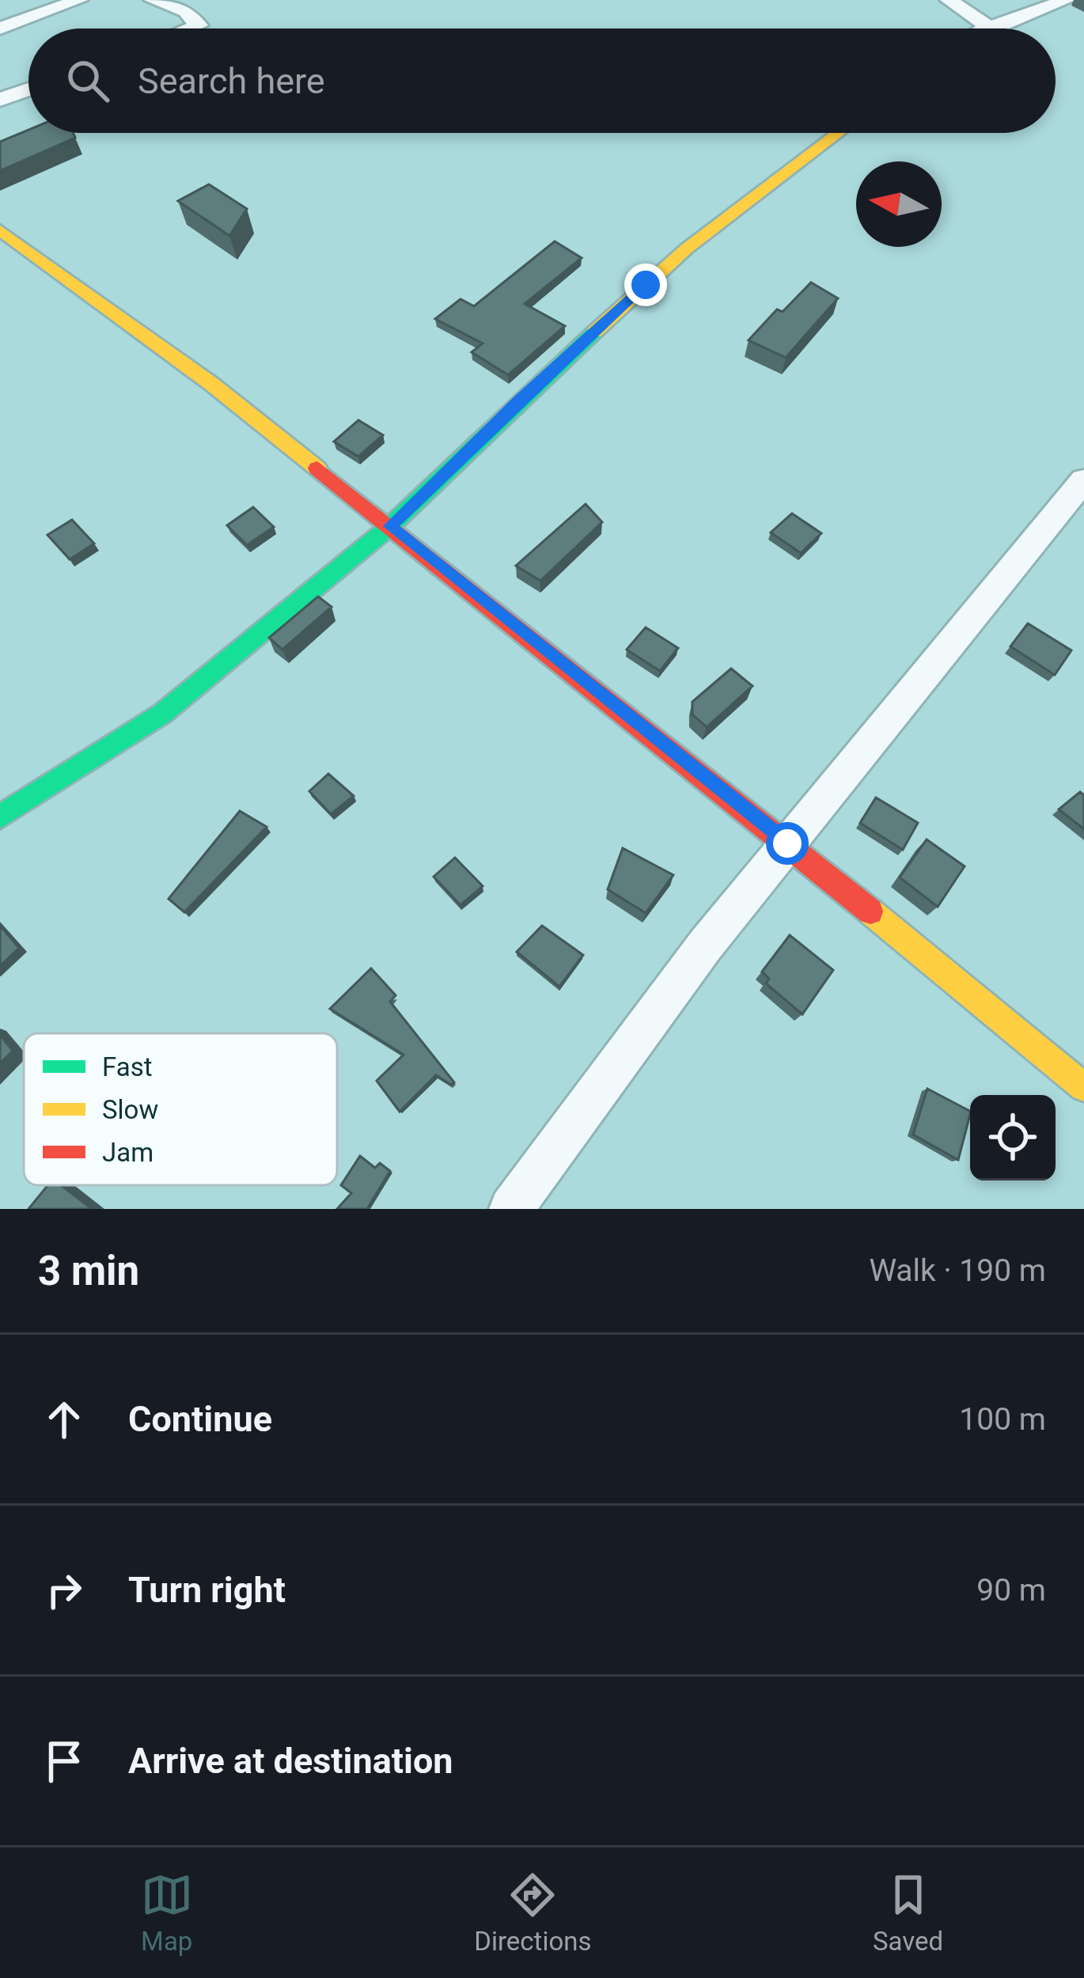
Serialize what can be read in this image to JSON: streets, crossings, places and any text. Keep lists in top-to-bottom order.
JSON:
{
  "legend": ["Fast", "Slow", "Jam"],
  "north": "left",
  "page": {
    "search": "Search here",
    "heading": ["3 min", "Walk · 190 m"],
    "list": [
      ["Continue", "100 m"],
      ["Turn right", "90 m"],
      "Arrive at destination"
    ],
    "nav": ["Map", "Directions", "Saved"]
  }
}
